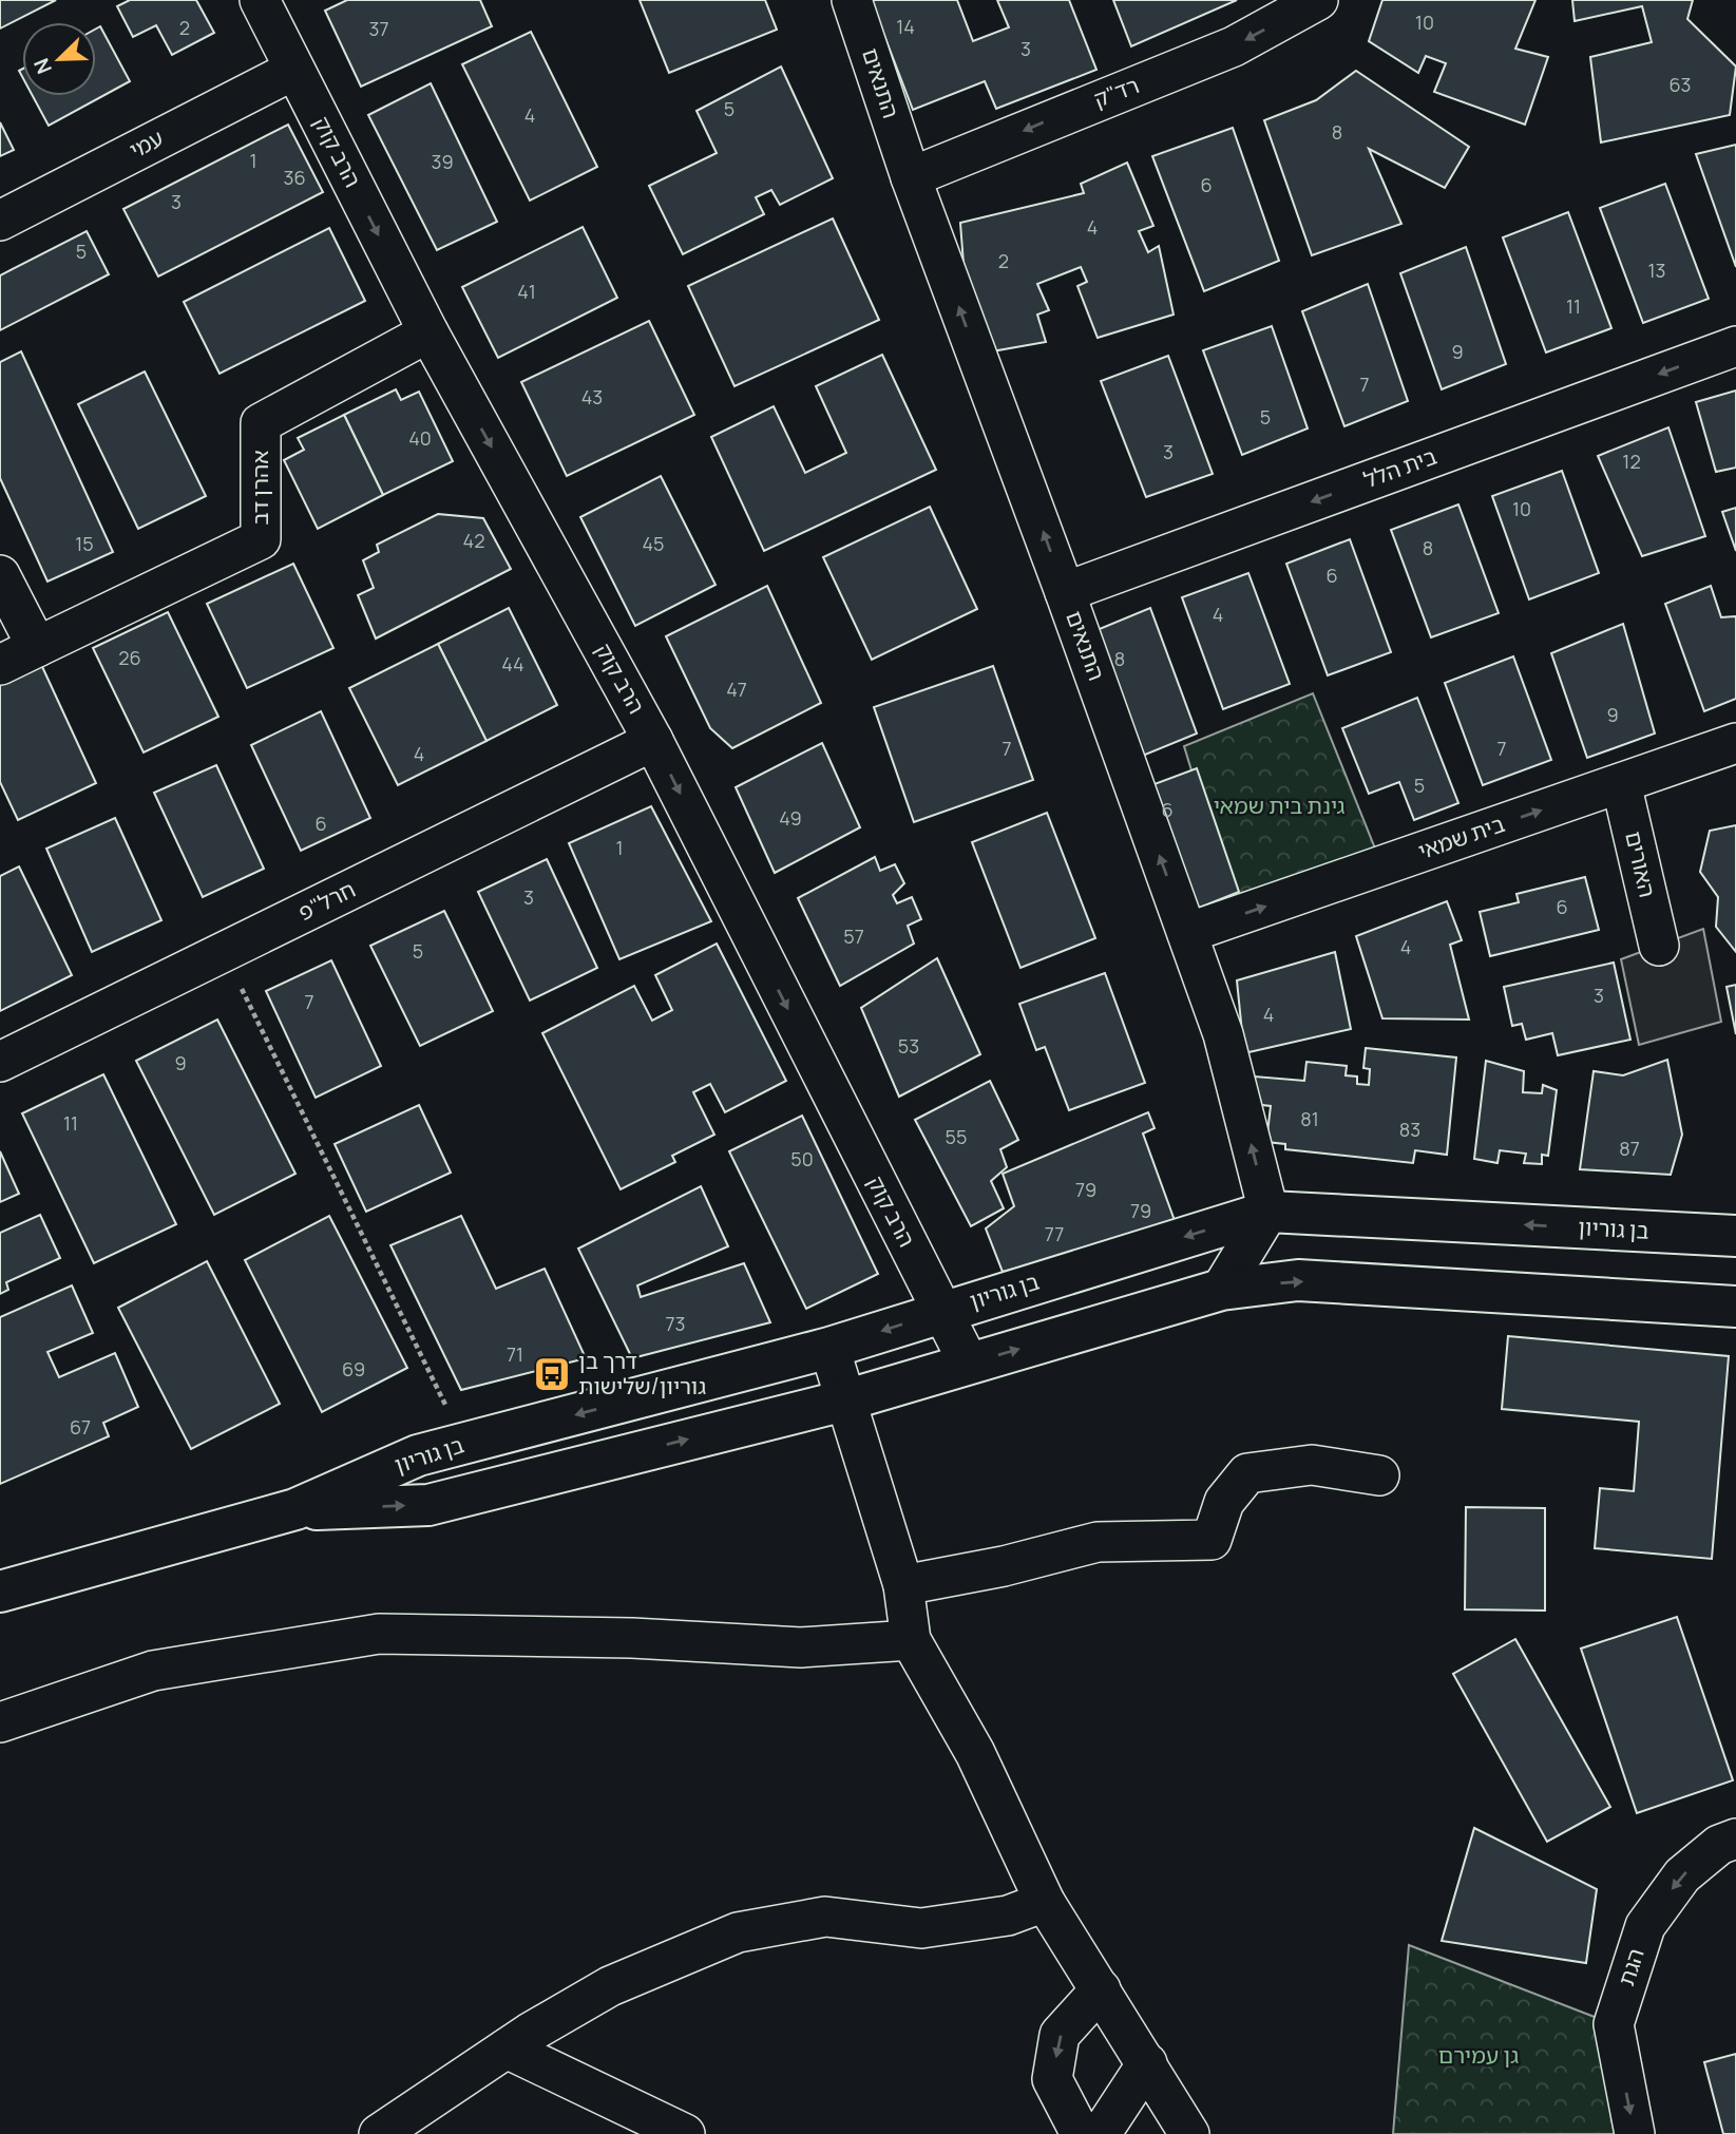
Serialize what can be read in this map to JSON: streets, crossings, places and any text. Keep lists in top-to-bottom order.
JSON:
{
  "streets": {
    "main road": ["בן גוריון"],
    "street": [
      "התנאים",
      "רד\"ק",
      "עמי",
      "הרב קוק",
      "בית הלל",
      "אהרן דב",
      "בית שמאי",
      "האורים",
      "חרל\"פ",
      "הגת"
    ]
  },
  "crossings": [
    ["התנאים", "רד\"ק"],
    ["התנאים", "בית הלל"],
    ["התנאים", "בית שמאי"],
    ["התנאים", "בן גוריון"],
    ["עמי", "הרב קוק"],
    ["הרב קוק", "אהרן דב"],
    ["הרב קוק", "חרל\"פ"],
    ["הרב קוק", "בן גוריון"],
    ["בית שמאי", "האורים"]
  ],
  "one_way": [
    "התנאים",
    "רד\"ק",
    "הרב קוק",
    "בית הלל",
    "בית שמאי",
    "הגת"
  ],
  "parks": ["גינת בית שמאי", "גן עמירם"],
  "places": {
    "bus stop": ["דרך בן גוריון/שלישות"]
  },
  "house_numbers": [
    "10",
    "14",
    "2",
    "37",
    "3",
    "63",
    "5",
    "4",
    "8",
    "1",
    "39",
    "36",
    "6",
    "3",
    "4",
    "5",
    "2",
    "13",
    "41",
    "11",
    "9",
    "7",
    "43",
    "5",
    "40",
    "3",
    "12",
    "10",
    "42",
    "15",
    "45",
    "8",
    "6",
    "4",
    "26",
    "8",
    "44",
    "47",
    "9",
    "7",
    "7",
    "4",
    "5",
    "6",
    "49",
    "6",
    "1",
    "3",
    "6",
    "57",
    "4",
    "5",
    "3",
    "7",
    "4",
    "53",
    "9",
    "81",
    "11",
    "83",
    "55",
    "87",
    "50",
    "79",
    "79",
    "77",
    "73",
    "71",
    "69",
    "67"
  ],
  "north": "bottom left"
}
